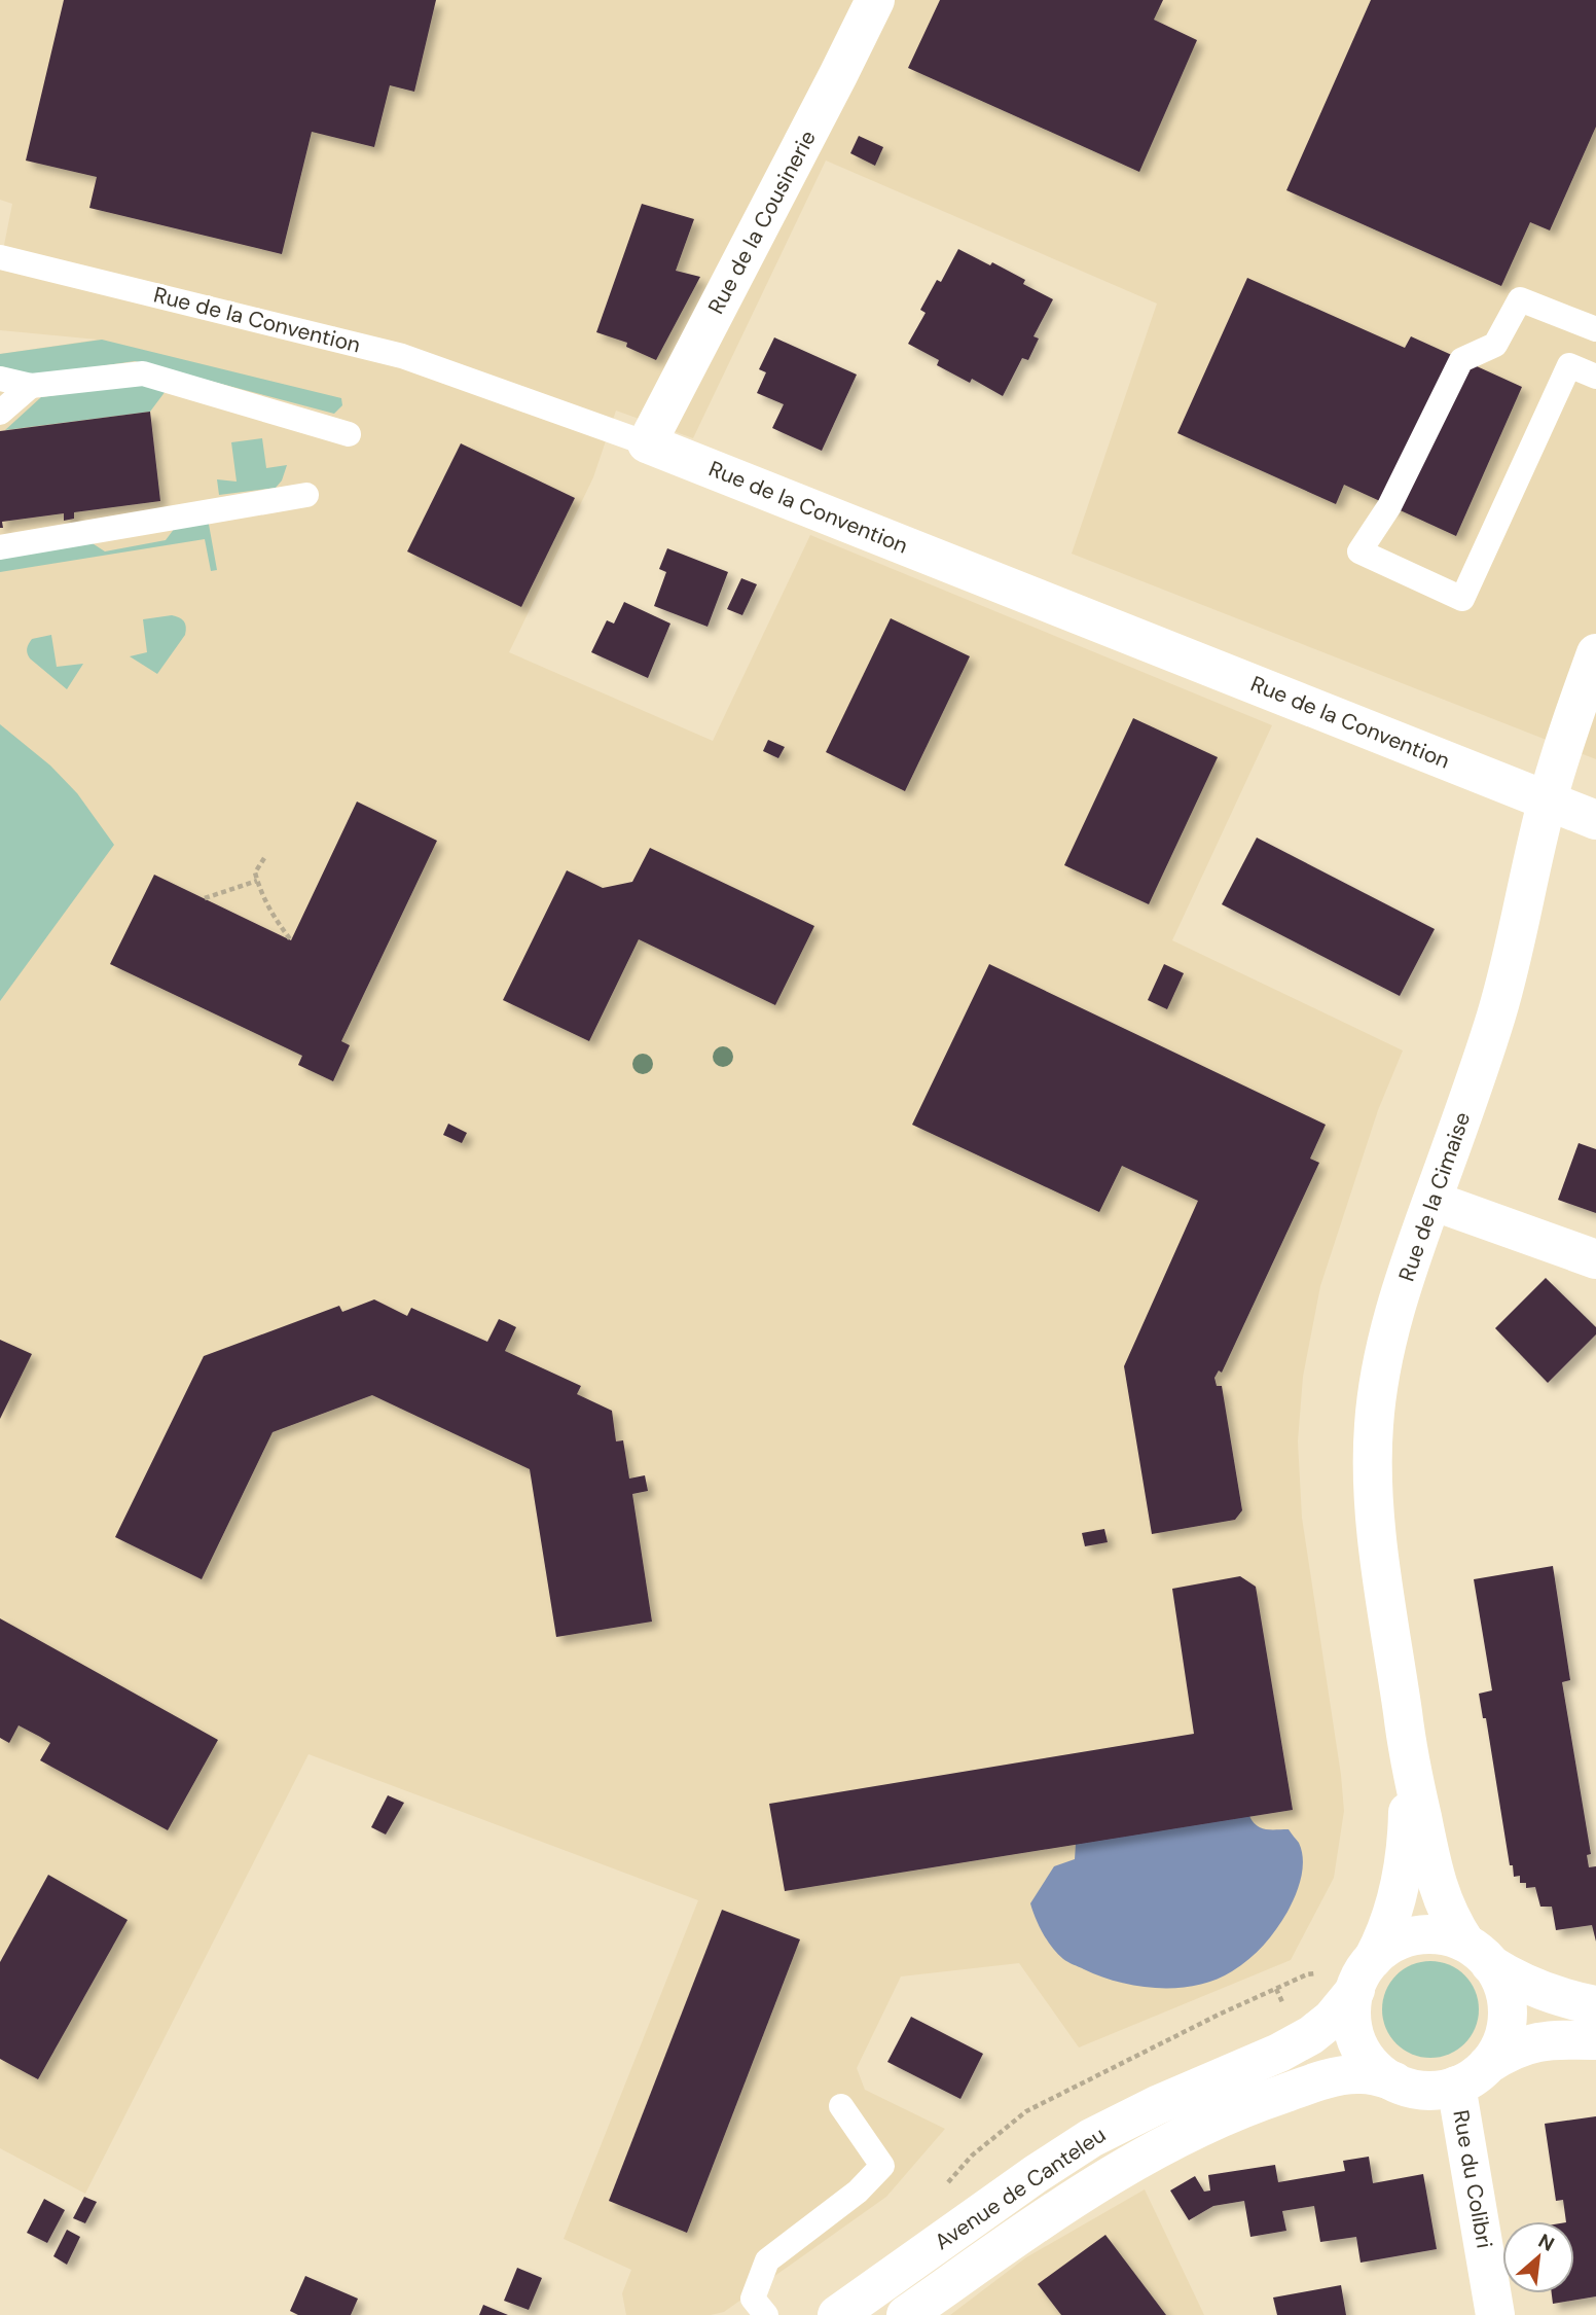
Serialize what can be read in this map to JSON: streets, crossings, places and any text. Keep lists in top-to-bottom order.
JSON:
{
  "streets": {
    "street": [
      "Rue de la Cousinerie",
      "Rue de la Convention",
      "Rue de la Cimaise",
      "Rue du Colibri",
      "Avenue de Canteleu"
    ]
  },
  "crossings": [
    ["Rue de la Cousinerie", "Rue de la Convention"],
    ["Rue de la Convention", "Rue de la Cimaise"],
    ["Rue de la Cimaise", "Rue du Colibri"],
    ["Rue de la Cimaise", "Avenue de Canteleu"],
    ["Rue du Colibri", "Avenue de Canteleu"]
  ],
  "north": "top right"
}
